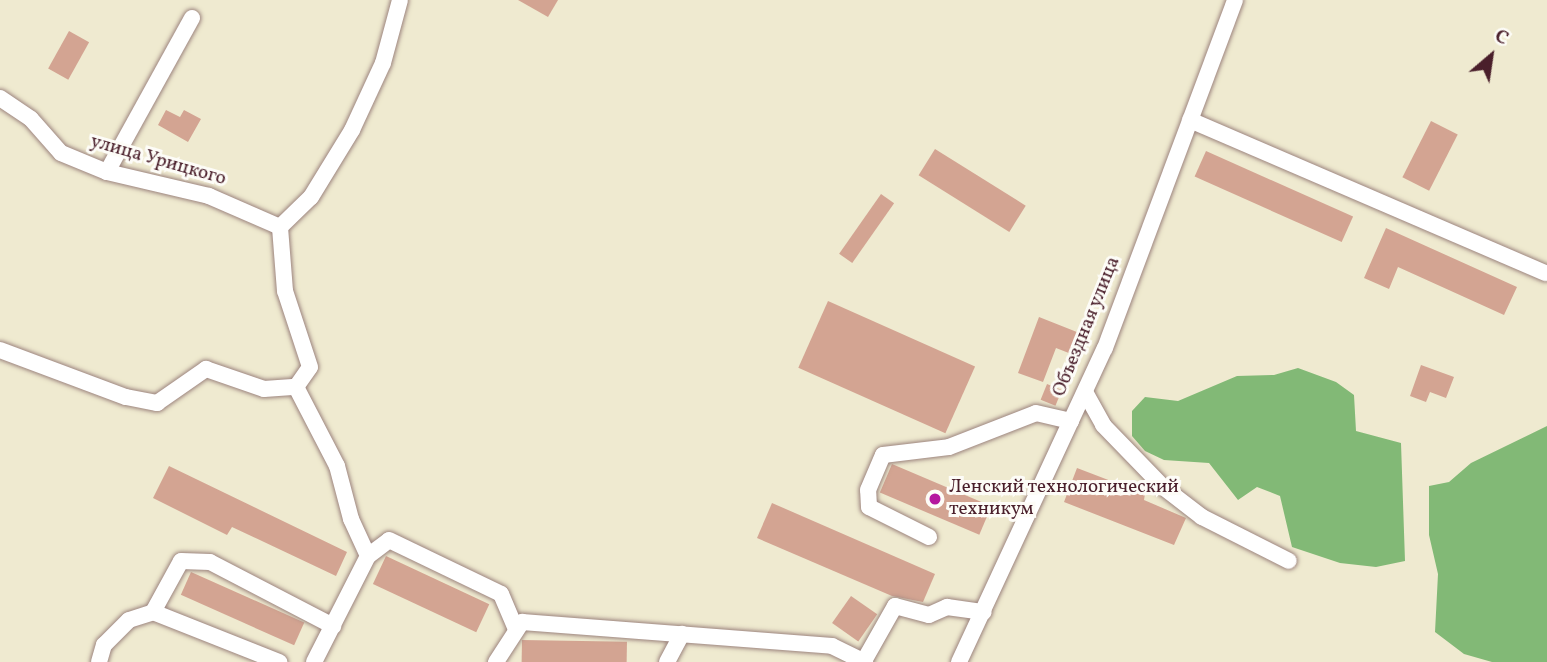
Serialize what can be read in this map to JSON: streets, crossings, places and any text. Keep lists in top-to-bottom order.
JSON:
{
  "streets": {
    "street": ["улица Урицкого", "Объездная улица"]
  },
  "places": ["Ленский технологический техникум"],
  "north": "top right"
}
